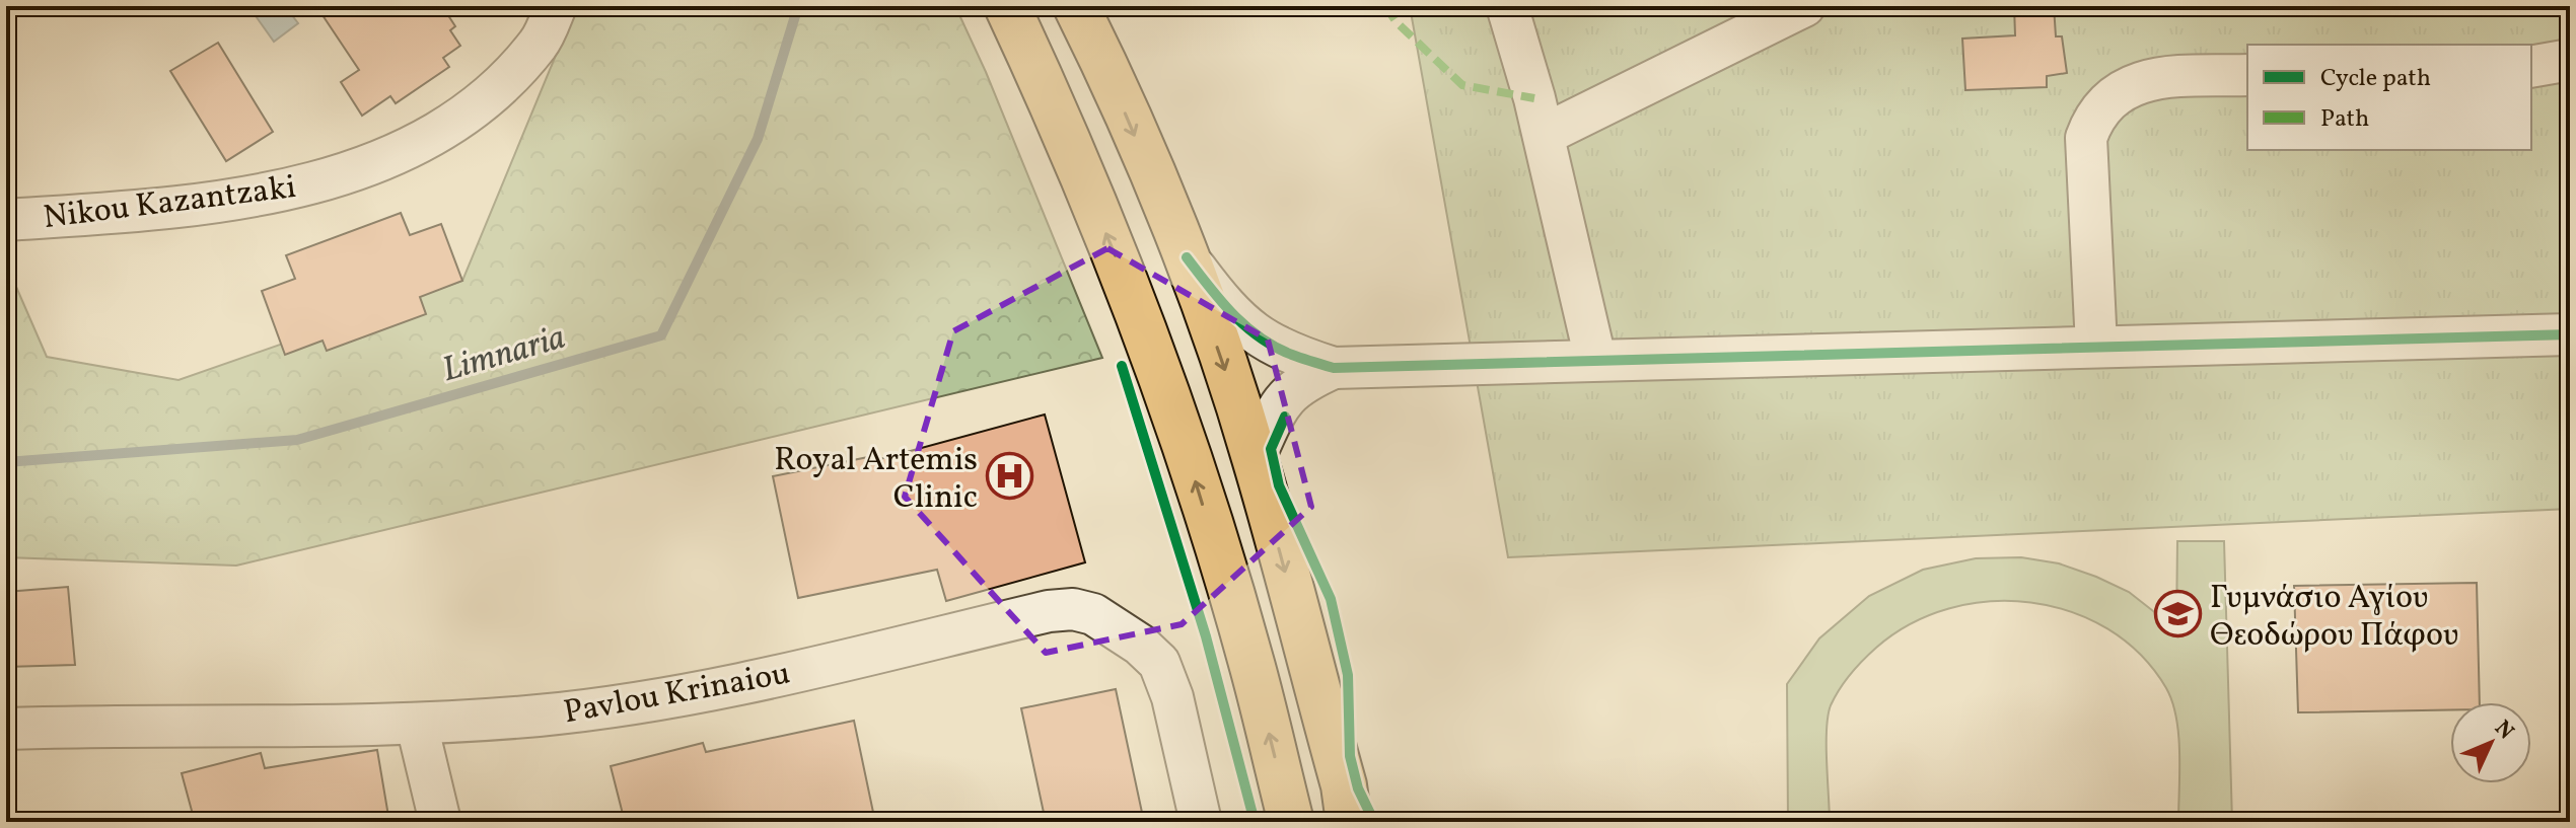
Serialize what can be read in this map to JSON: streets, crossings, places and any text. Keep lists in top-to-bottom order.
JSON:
{
  "streets": {
    "street": ["Nikou Kazantzaki", "Pavlou Krinaiou"]
  },
  "water": ["Limnaria"],
  "places": {
    "hospital": ["Royal Artemis Clinic"],
    "school or university": ["Γυμνάσιο Αγίου Θεοδώρου Πάφου"]
  },
  "legend": ["Cycle path", "Path"],
  "north": "top right"
}
